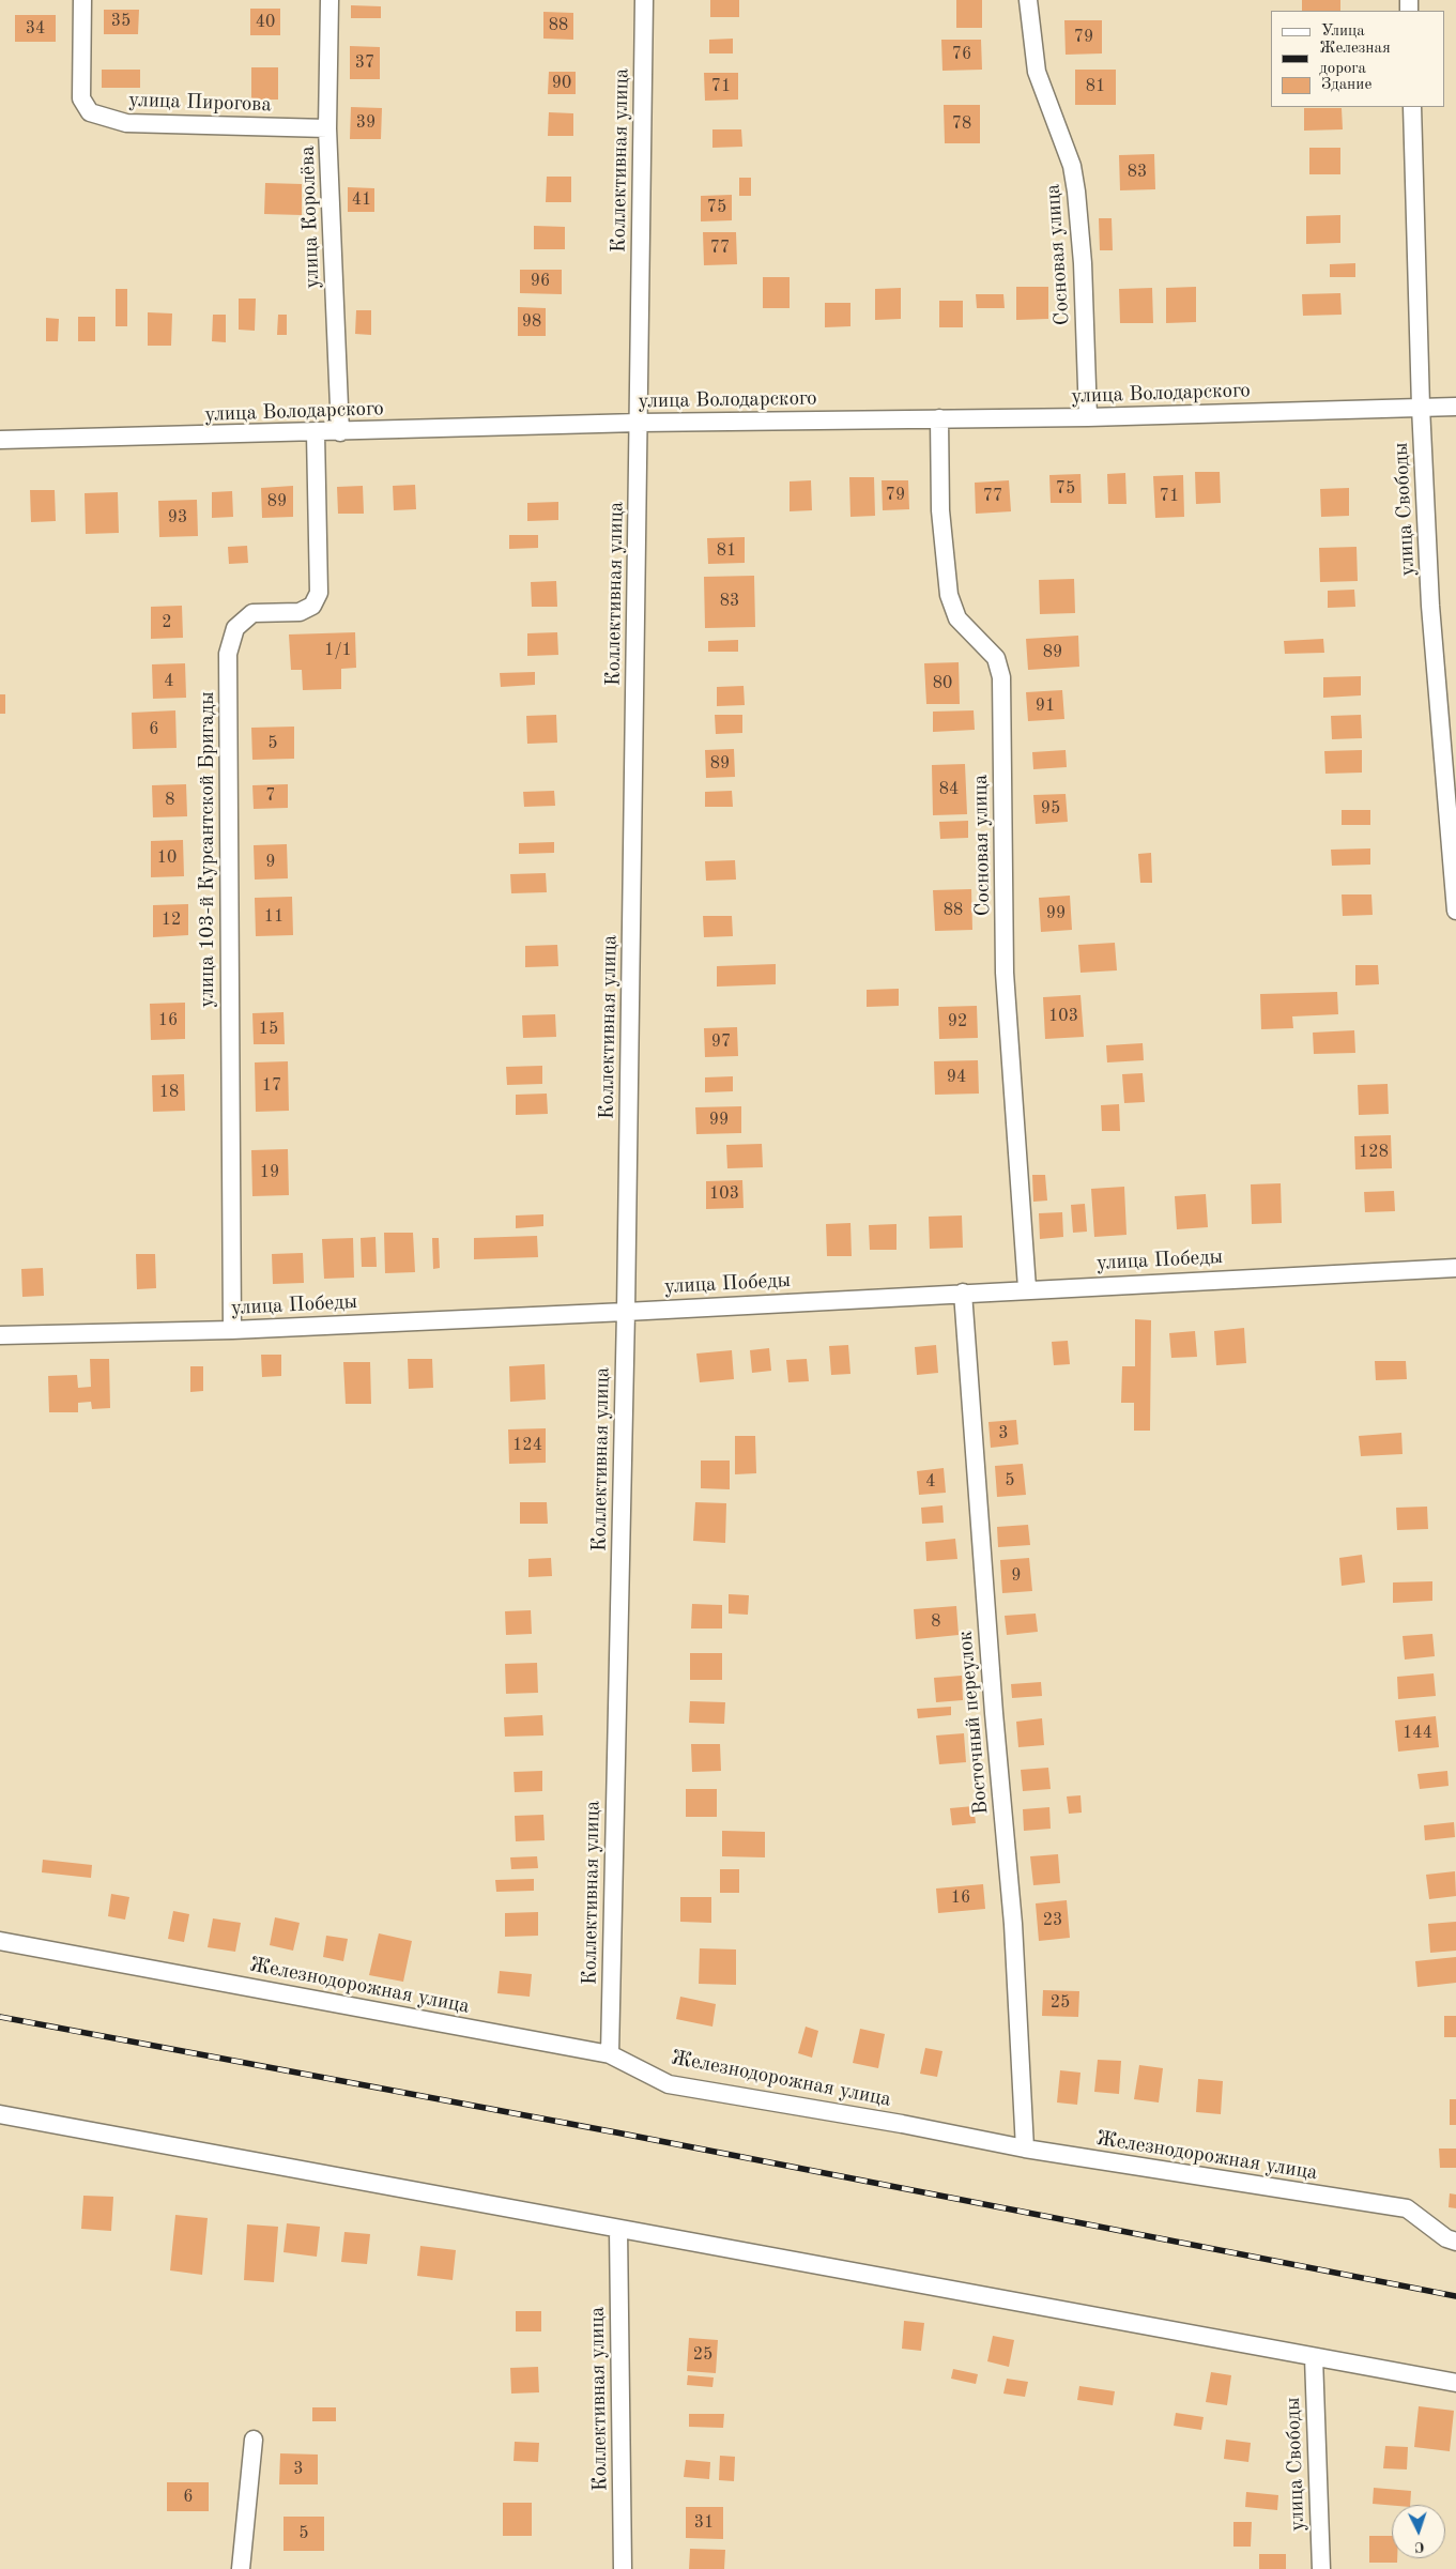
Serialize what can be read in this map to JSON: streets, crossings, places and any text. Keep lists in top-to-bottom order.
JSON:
{
  "streets": {
    "street": [
      "улица Пирогова",
      "Коллективная улица",
      "улица Королёва",
      "Сосновая улица",
      "улица Володарского",
      "улица Свободы",
      "улица 103-й Курсантской Бригады",
      "улица Победы",
      "Восточный переулок",
      "Железнодорожная улица"
    ]
  },
  "crossings": [
    ["улица Пирогова", "улица Королёва"],
    ["Коллективная улица", "улица Володарского"],
    ["Коллективная улица", "улица Победы"],
    ["Коллективная улица", "Железнодорожная улица"],
    ["улица Королёва", "улица Володарского"],
    ["Сосновая улица", "улица Володарского"],
    ["Сосновая улица", "улица Победы"],
    ["улица Володарского", "улица Свободы"],
    ["улица Володарского", "улица 103-й Курсантской Бригады"],
    ["улица 103-й Курсантской Бригады", "улица Победы"],
    ["улица Победы", "Восточный переулок"],
    ["Восточный переулок", "Железнодорожная улица"]
  ],
  "house_numbers": [
    "35",
    "40",
    "88",
    "34",
    "79",
    "76",
    "37",
    "90",
    "71",
    "81",
    "39",
    "78",
    "83",
    "41",
    "75",
    "77",
    "96",
    "98",
    "75",
    "79",
    "77",
    "71",
    "89",
    "93",
    "81",
    "83",
    "2",
    "1/1",
    "89",
    "4",
    "80",
    "91",
    "6",
    "5",
    "89",
    "84",
    "7",
    "8",
    "95",
    "10",
    "9",
    "88",
    "99",
    "11",
    "12",
    "103",
    "16",
    "92",
    "15",
    "97",
    "94",
    "17",
    "18",
    "99",
    "128",
    "19",
    "103",
    "3",
    "124",
    "5",
    "4",
    "9",
    "8",
    "144",
    "16",
    "23",
    "25",
    "25",
    "3",
    "6",
    "31",
    "5"
  ],
  "legend": ["Улица", "Железная дорога", "Здание"],
  "north": "bottom"
}
